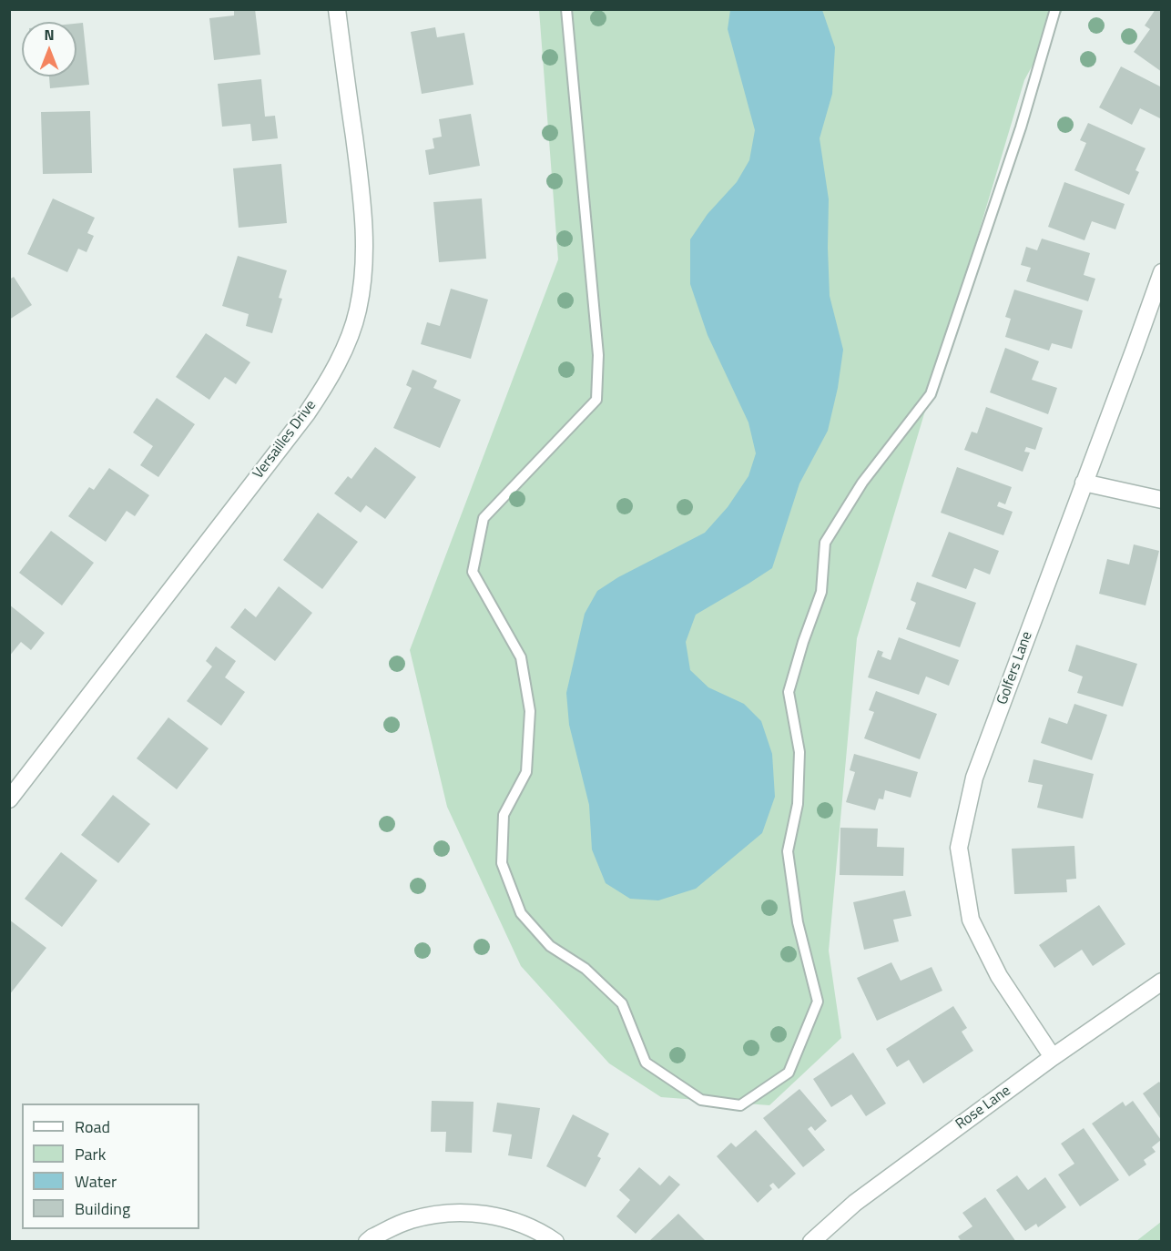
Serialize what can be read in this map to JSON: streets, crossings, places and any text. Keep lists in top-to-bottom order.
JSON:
{
  "streets": {
    "street": ["Versailles Drive", "Golfers Lane", "Rose Lane"]
  },
  "crossings": [
    ["Golfers Lane", "Rose Lane"]
  ],
  "legend": [
    "Road",
    "Park",
    "Water",
    "Building"
  ],
  "north": "top"
}
